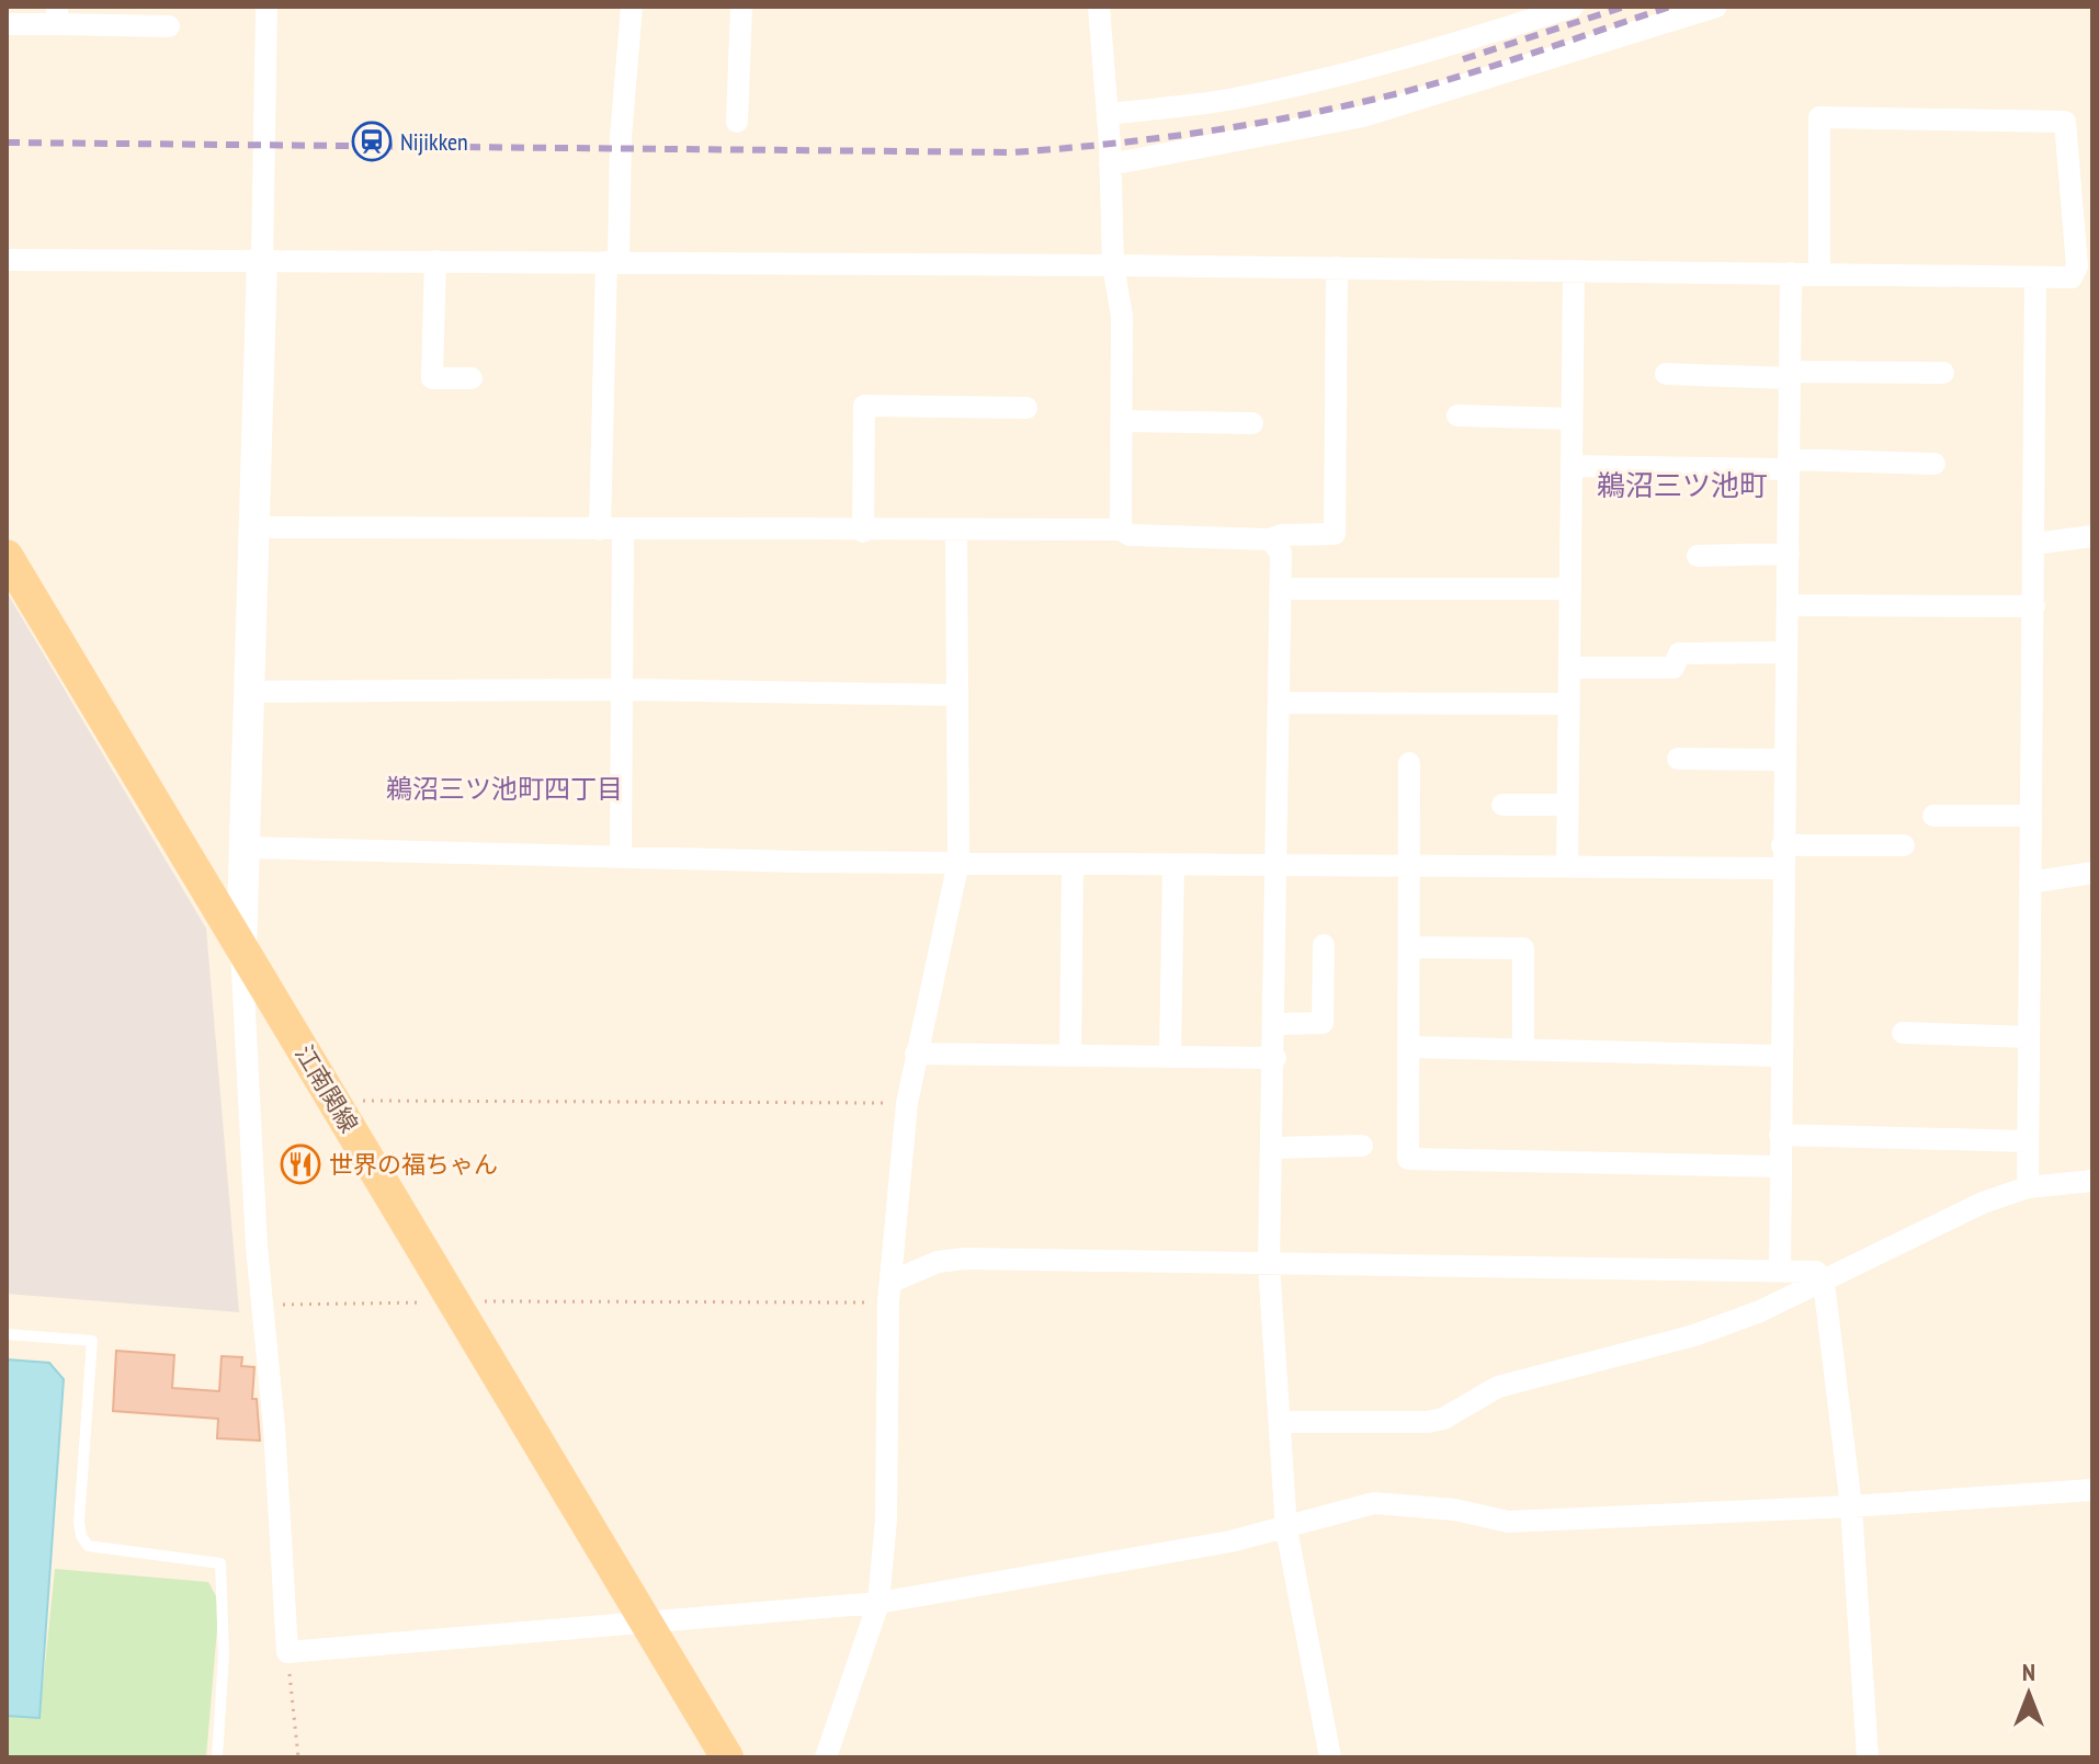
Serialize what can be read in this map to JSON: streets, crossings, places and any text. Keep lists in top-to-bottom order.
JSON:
{
  "streets": {
    "main road": ["江南関線"]
  },
  "districts": ["鵜沼三ツ池町", "鵜沼三ツ池町四丁目"],
  "places": {
    "station": ["Nijikken"],
    "restaurant": ["世界の福ちゃん"]
  },
  "north": "top"
}
